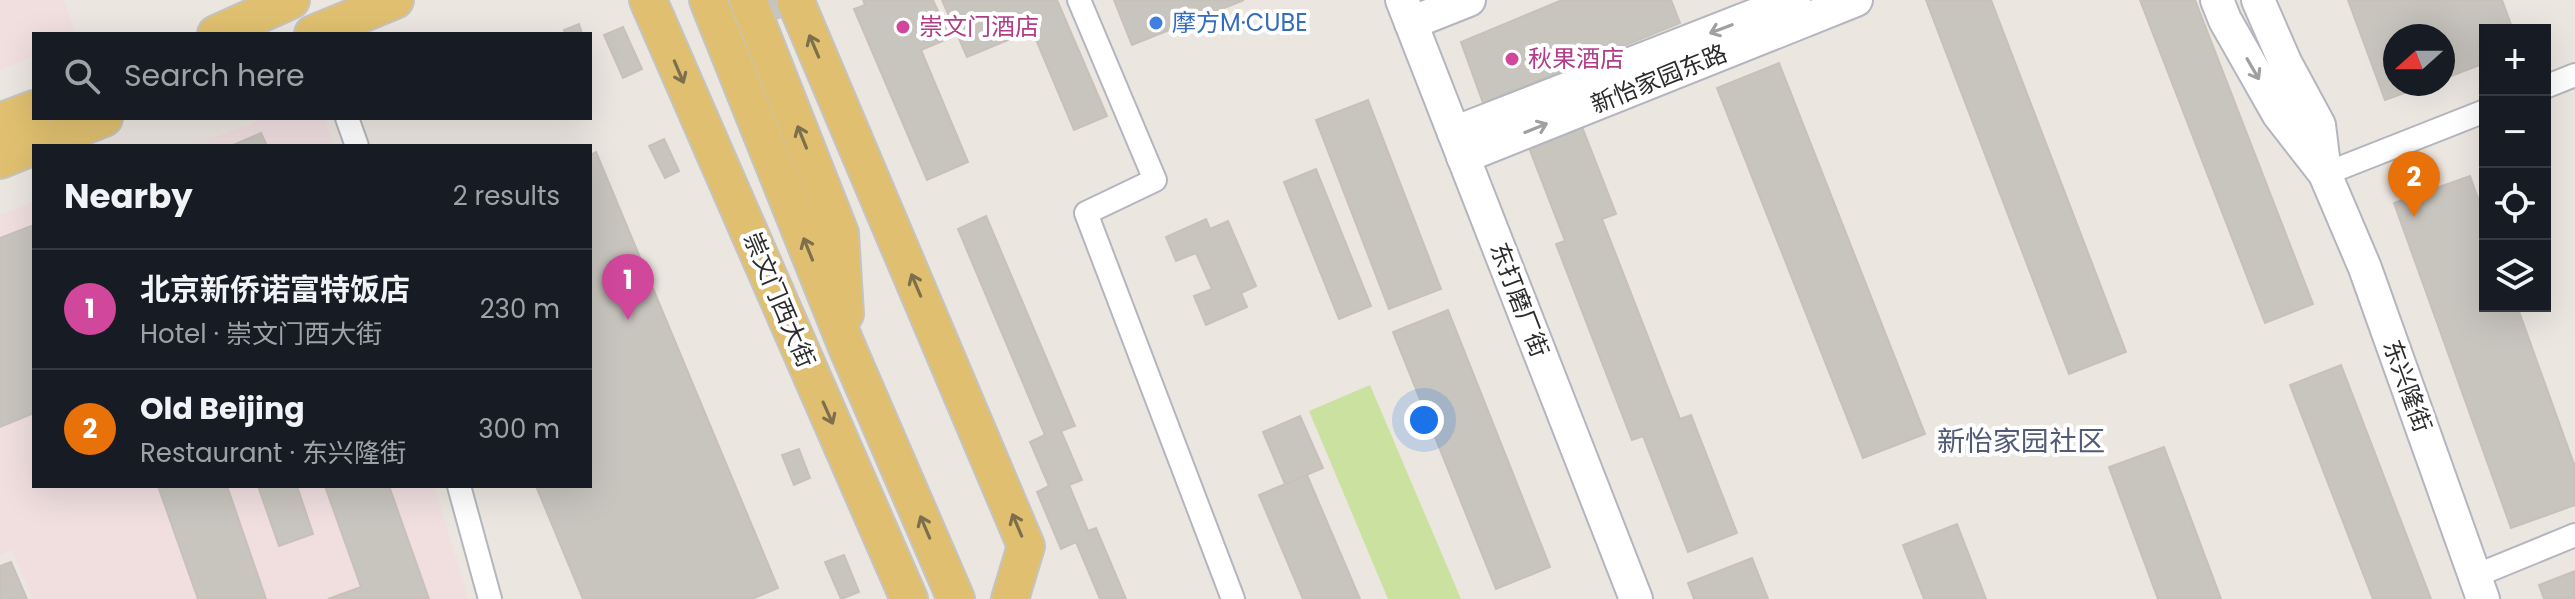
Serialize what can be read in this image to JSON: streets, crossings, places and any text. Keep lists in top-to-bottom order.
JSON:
{
  "streets": {
    "main road": ["崇文门西大街"],
    "street": ["新怡家园东路", "东打磨厂街", "东兴隆街"]
  },
  "crossings": [
    ["新怡家园东路", "东打磨厂街"]
  ],
  "districts": ["新怡家园社区"],
  "places": ["摩方M·CUBE", "崇文门酒店", "秋果酒店"],
  "north": "left",
  "page": {
    "map_buttons": ["+", "−"],
    "search": "Search here",
    "heading": ["Nearby", "2 results"],
    "pins": ["2", "1"],
    "list": [
      {
        "mark": "1",
        "name": "北京新侨诺富特饭店",
        "note": "Hotel · 崇文门西大街",
        "value": "230 m"
      },
      {
        "mark": "2",
        "name": "Old Beijing",
        "note": "Restaurant · 东兴隆街",
        "value": "300 m"
      }
    ]
  }
}
